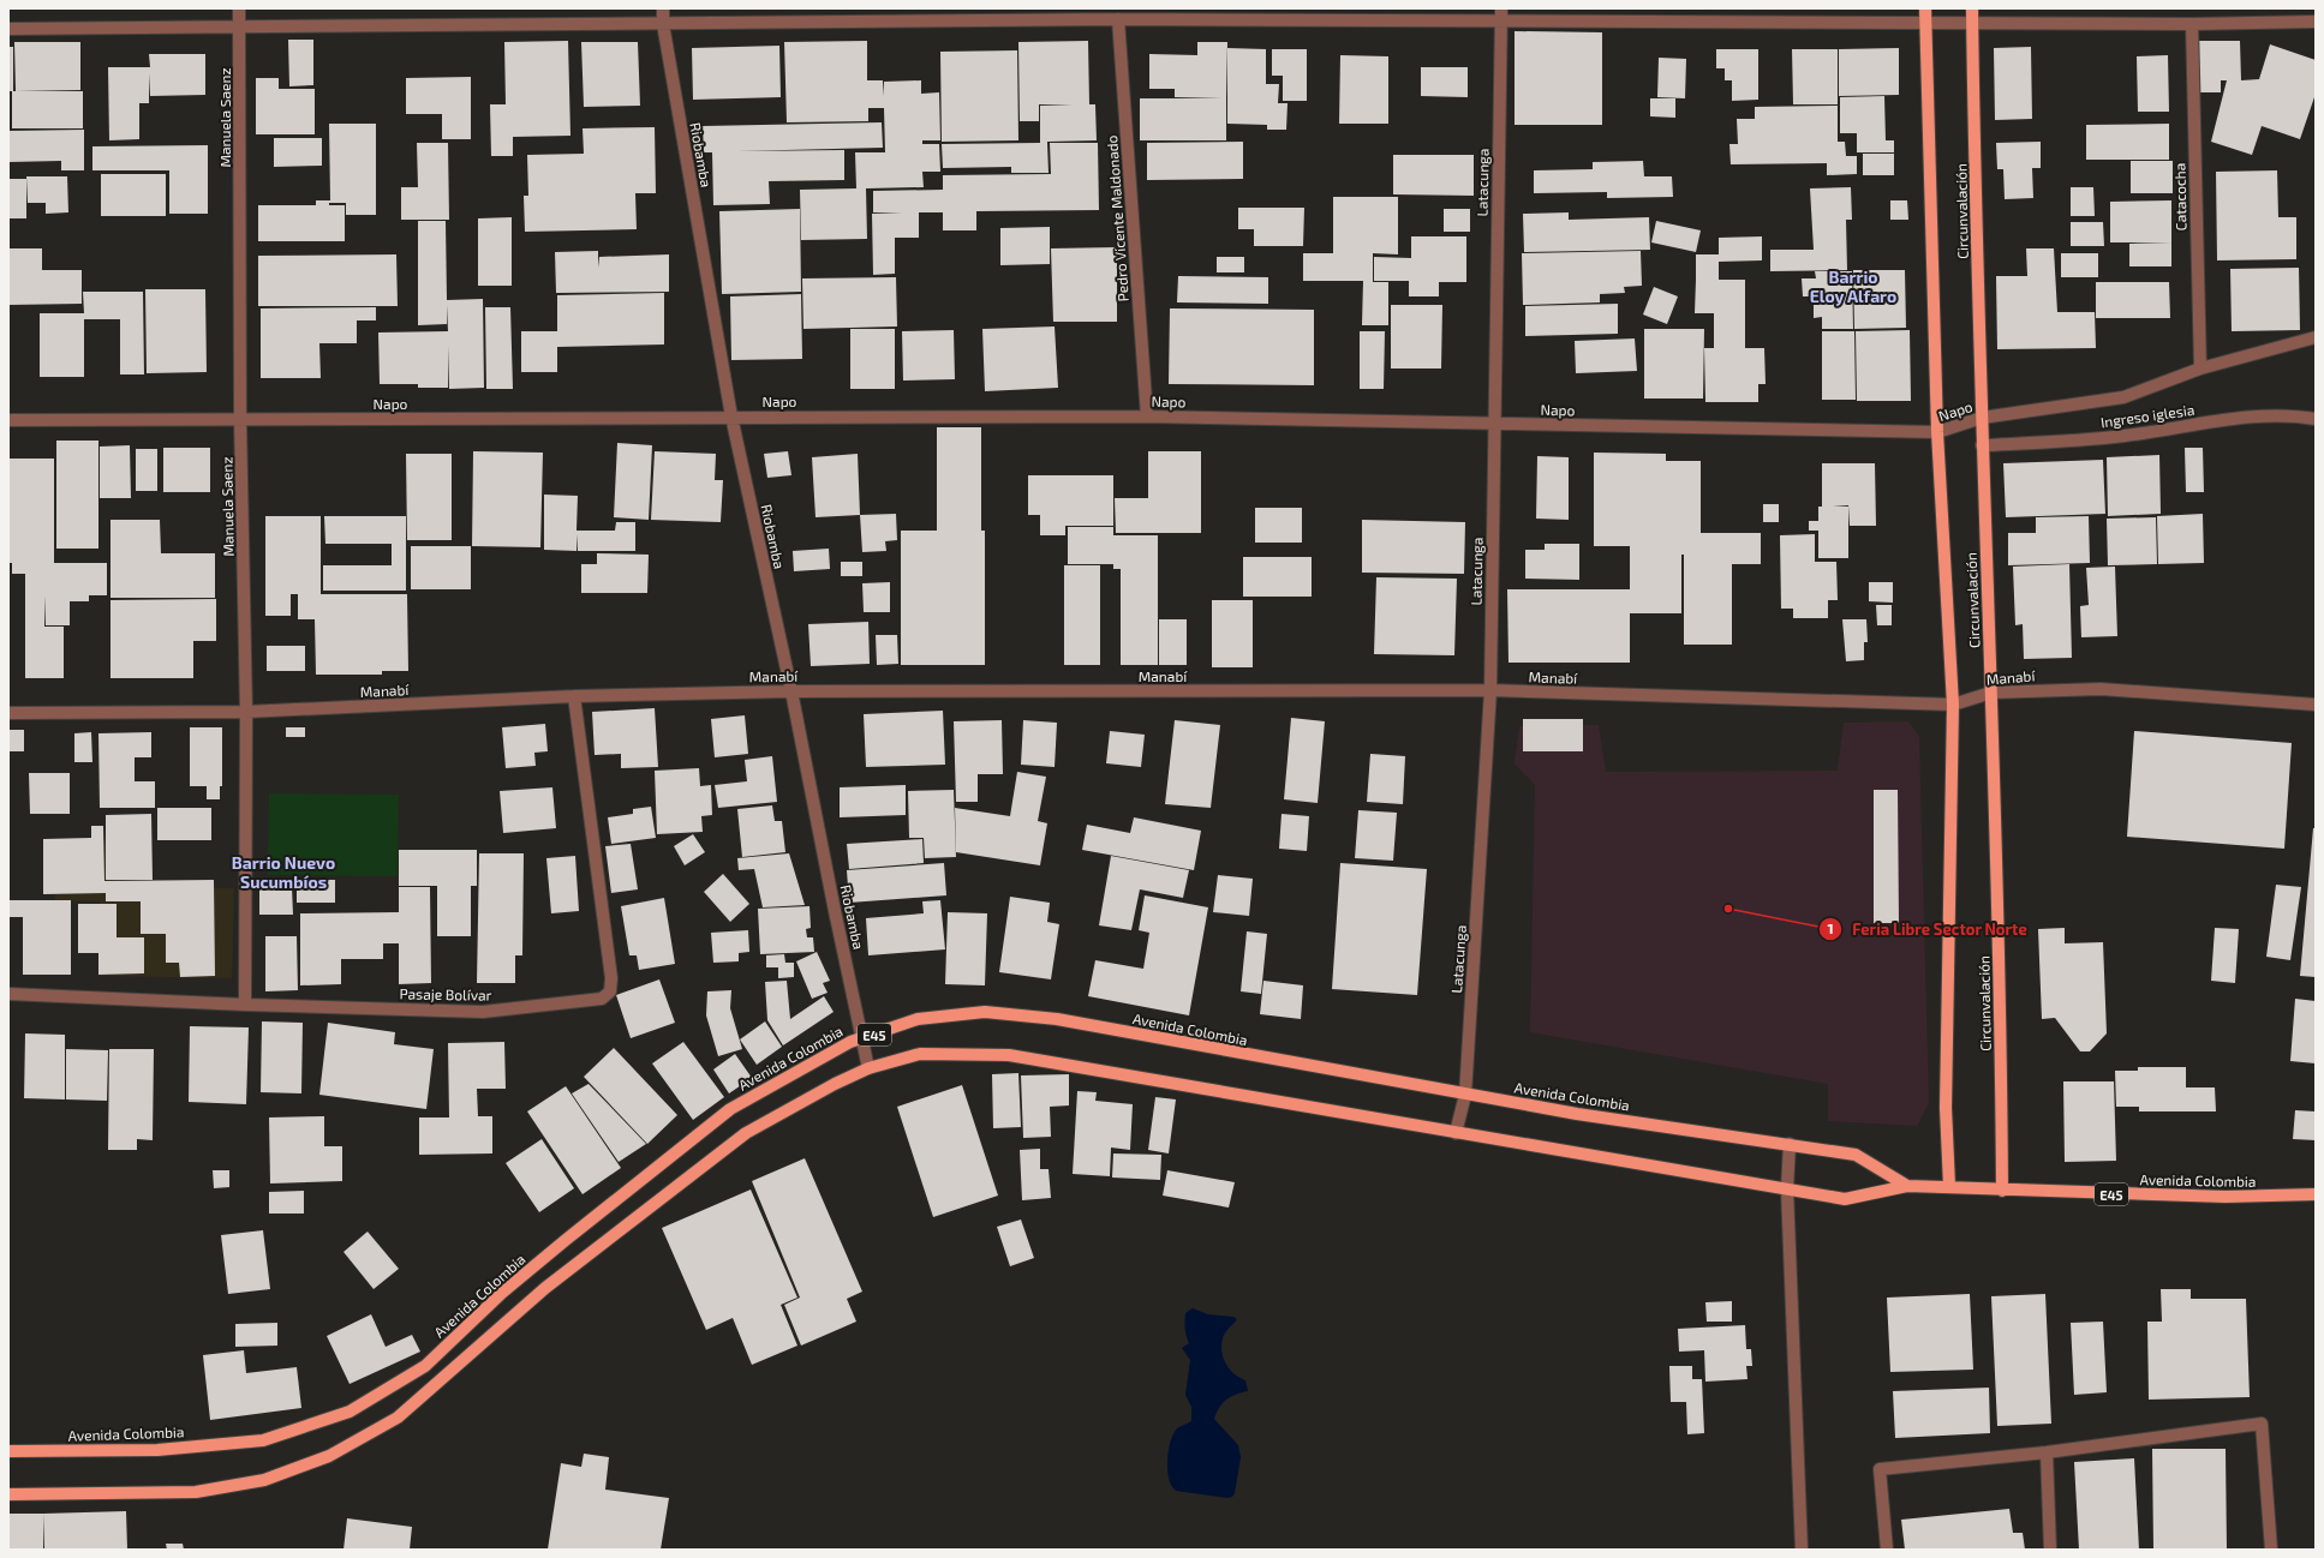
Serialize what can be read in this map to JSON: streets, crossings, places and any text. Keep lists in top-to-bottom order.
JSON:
{
  "streets": {
    "main road": ["Circunvalación", "Avenida Colombia", "E45"],
    "street": [
      "Manuela Saenz",
      "Riobamba",
      "Latacunga",
      "Catacocha",
      "Pedro Vicente Maldonado",
      "Napo",
      "Ingreso iglesia",
      "Manabí",
      "Pasaje Bolívar"
    ]
  },
  "crossings": [
    ["Manuela Saenz", "Napo"],
    ["Manuela Saenz", "Manabí"],
    ["Manuela Saenz", "Pasaje Bolívar"],
    ["Riobamba", "Napo"],
    ["Riobamba", "Manabí"],
    ["Riobamba", "Avenida Colombia"],
    ["Latacunga", "Napo"],
    ["Latacunga", "Manabí"],
    ["Latacunga", "Avenida Colombia"],
    ["Catacocha", "Napo"],
    ["Circunvalación", "Napo"],
    ["Circunvalación", "Ingreso iglesia"],
    ["Circunvalación", "Manabí"],
    ["Circunvalación", "Avenida Colombia"],
    ["Pedro Vicente Maldonado", "Napo"],
    ["Manabí", "Pasaje Bolívar"]
  ],
  "districts": ["Barrio Eloy Alfaro", "Barrio Nuevo Sucumbíos"],
  "places": ["Feria Libre Sector Norte"]
}
